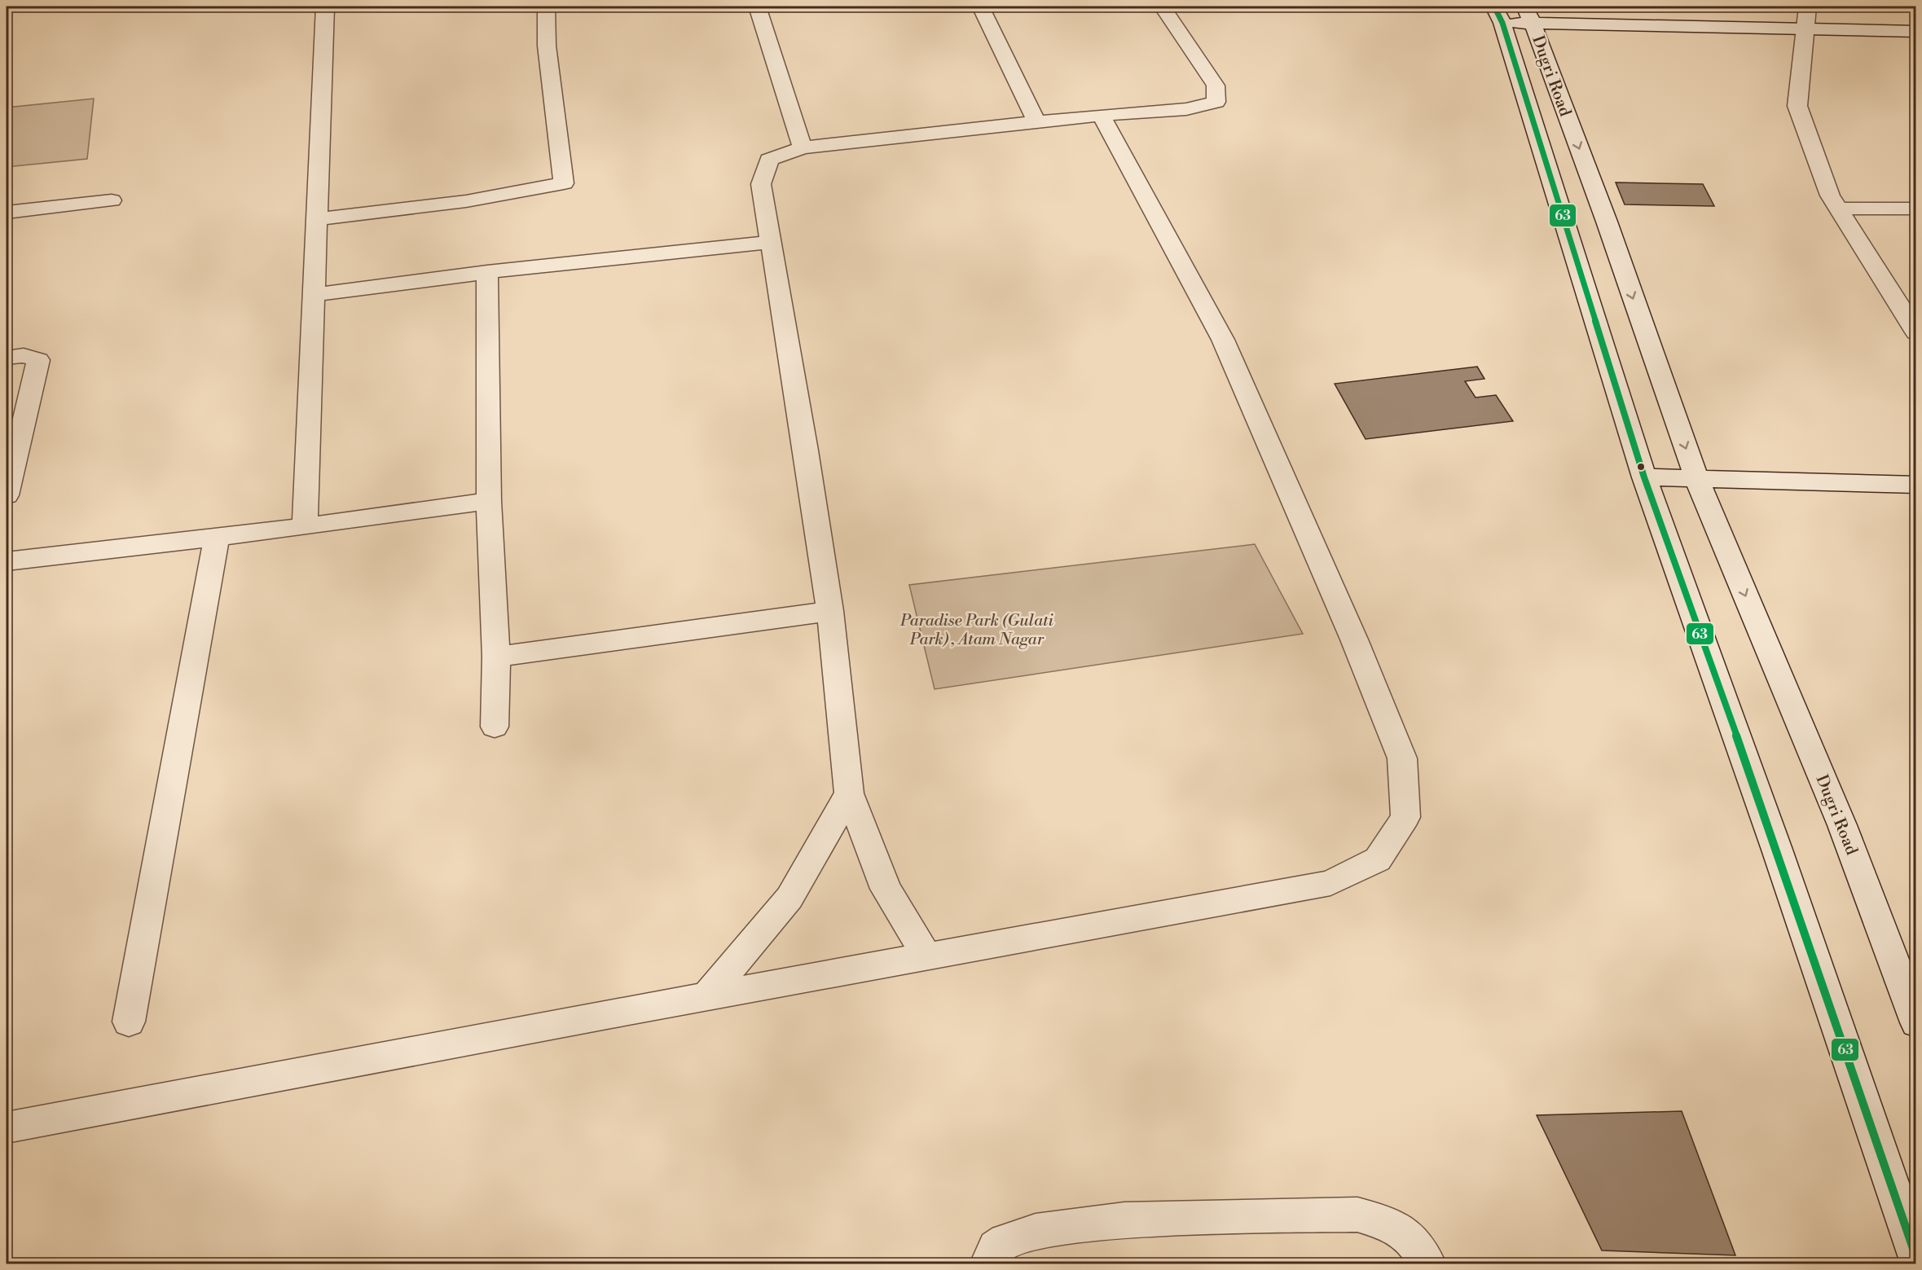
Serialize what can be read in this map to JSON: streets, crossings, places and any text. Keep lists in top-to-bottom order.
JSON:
{
  "streets": {
    "street": ["Dugri Road"]
  },
  "parks": ["Paradise Park (Gulati Park) , Atam Nagar"],
  "lines": ["transit line 63"]
}
